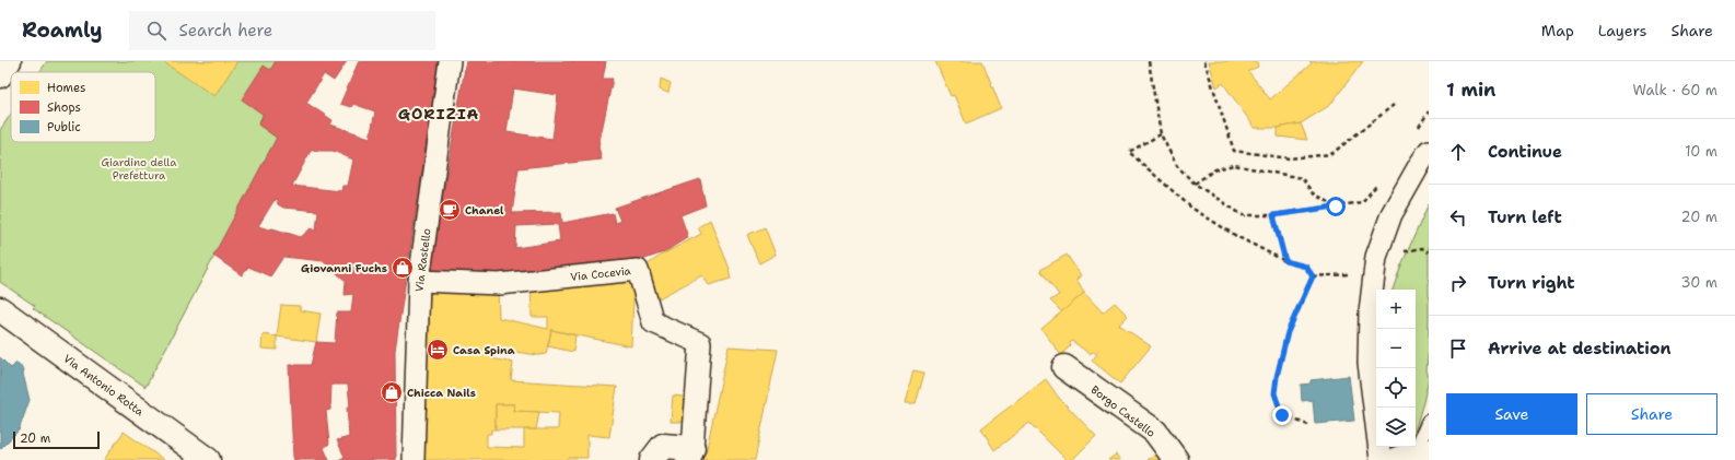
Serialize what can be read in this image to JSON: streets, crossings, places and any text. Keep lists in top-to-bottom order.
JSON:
{
  "streets": {
    "street": [
      "Via Rastello",
      "Via Cocevia",
      "Via Antonio Rotta",
      "Borgo Castello"
    ]
  },
  "crossings": [
    ["Via Rastello", "Via Cocevia"]
  ],
  "districts": ["GORIZIA"],
  "parks": ["Giardino della Prefettura"],
  "places": {
    "cafe": ["Chanel"],
    "shop": ["Giovanni Fuchs", "Chicca Nails"],
    "hotel": ["Casa Spina"]
  },
  "legend": ["Homes", "Shops", "Public"],
  "scale_bar": "20 m",
  "page": {
    "header": "Roamly",
    "search": "Search here",
    "nav": ["Map", "Layers", "Share"],
    "heading": ["1 min", "Walk · 60 m"],
    "list": [
      ["Continue", "10 m"],
      ["Turn left", "20 m"],
      ["Turn right", "30 m"],
      "Arrive at destination"
    ],
    "map_buttons": ["+", "−"],
    "buttons": ["Save", "Share"],
    "scale": "20 m"
  }
}
